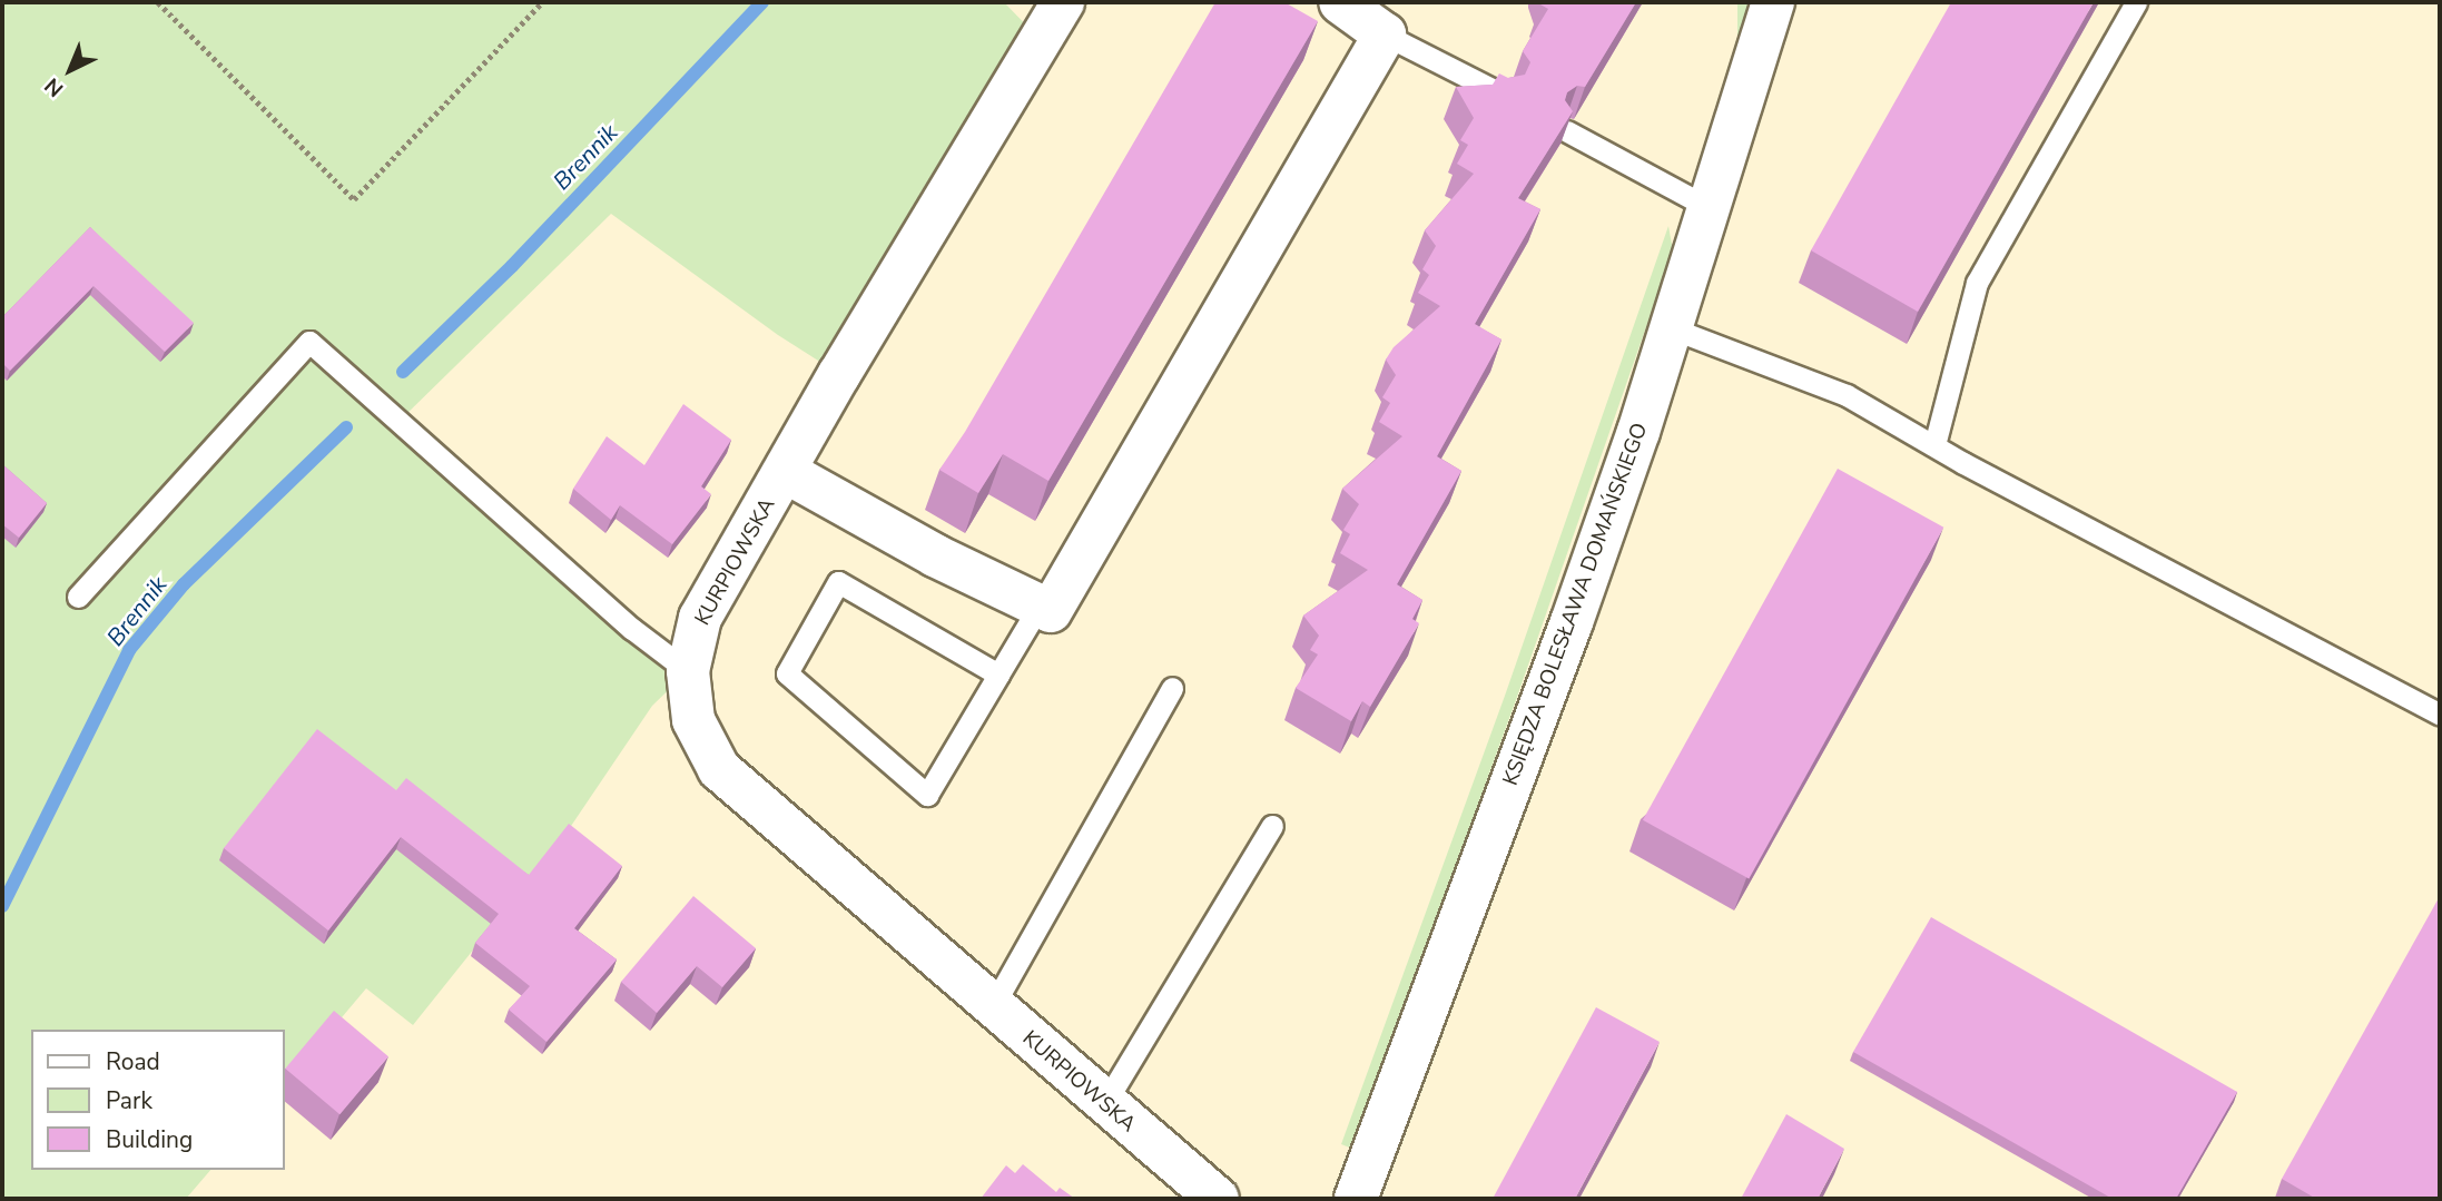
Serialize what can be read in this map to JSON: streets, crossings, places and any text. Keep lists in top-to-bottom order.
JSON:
{
  "streets": {
    "street": ["KURPIOWSKA", "KSIĘDZA BOLESŁAWA DOMAŃSKIEGO"]
  },
  "water": ["Brennik"],
  "legend": ["Road", "Park", "Building"],
  "north": "bottom left"
}
